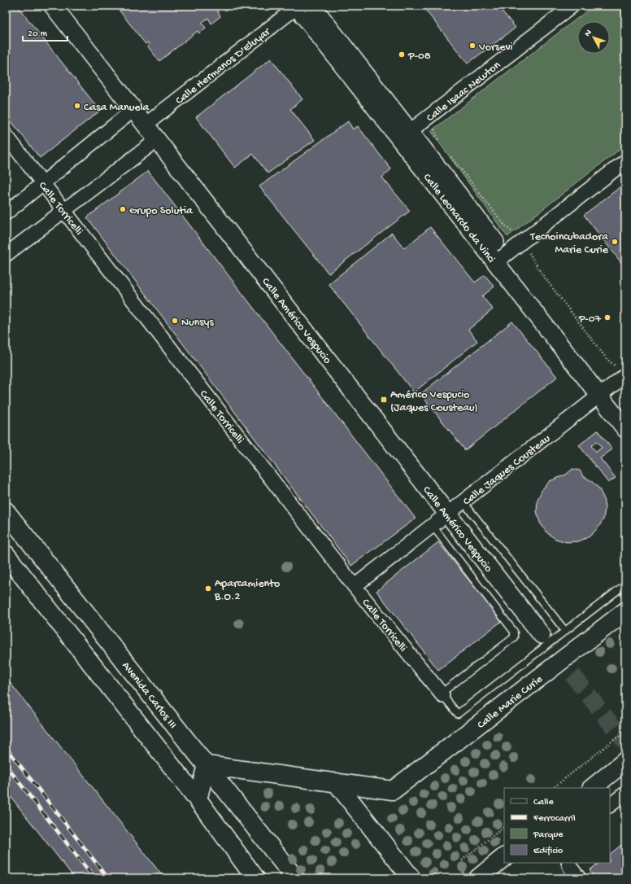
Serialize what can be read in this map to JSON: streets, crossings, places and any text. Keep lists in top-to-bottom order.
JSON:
{
  "streets": {
    "main road": ["Avenida Carlos III", "Calle Marie Curie"],
    "street": [
      "Calle Hermanos D'Eluyar",
      "Calle Isaac Newton",
      "Calle Torricelli",
      "Calle Leonardo da Vinci",
      "Calle Américo Vespucio",
      "Calle Jaques Cousteau"
    ]
  },
  "crossings": [
    ["Calle Hermanos D'Eluyar", "Calle Leonardo da Vinci"],
    ["Calle Hermanos D'Eluyar", "Calle Américo Vespucio"],
    ["Calle Isaac Newton", "Calle Leonardo da Vinci"],
    ["Calle Torricelli", "Calle Jaques Cousteau"],
    ["Calle Leonardo da Vinci", "Calle Jaques Cousteau"],
    ["Calle Américo Vespucio", "Calle Jaques Cousteau"]
  ],
  "places": {
    "other": [
      "Vorsevi",
      "P-08",
      "Casa Manuela",
      "Grupo Solutia",
      "Tecnoincubadora Marie Curie",
      "P-07",
      "Nunsys",
      "Aparcamiento B.O.2"
    ],
    "transit": ["Américo Vespucio (Jaques Cousteau)"]
  },
  "legend": [
    "Calle",
    "Ferrocarril",
    "Parque",
    "Edificio"
  ],
  "scale_bar": "20 m",
  "north": "top left"
}
